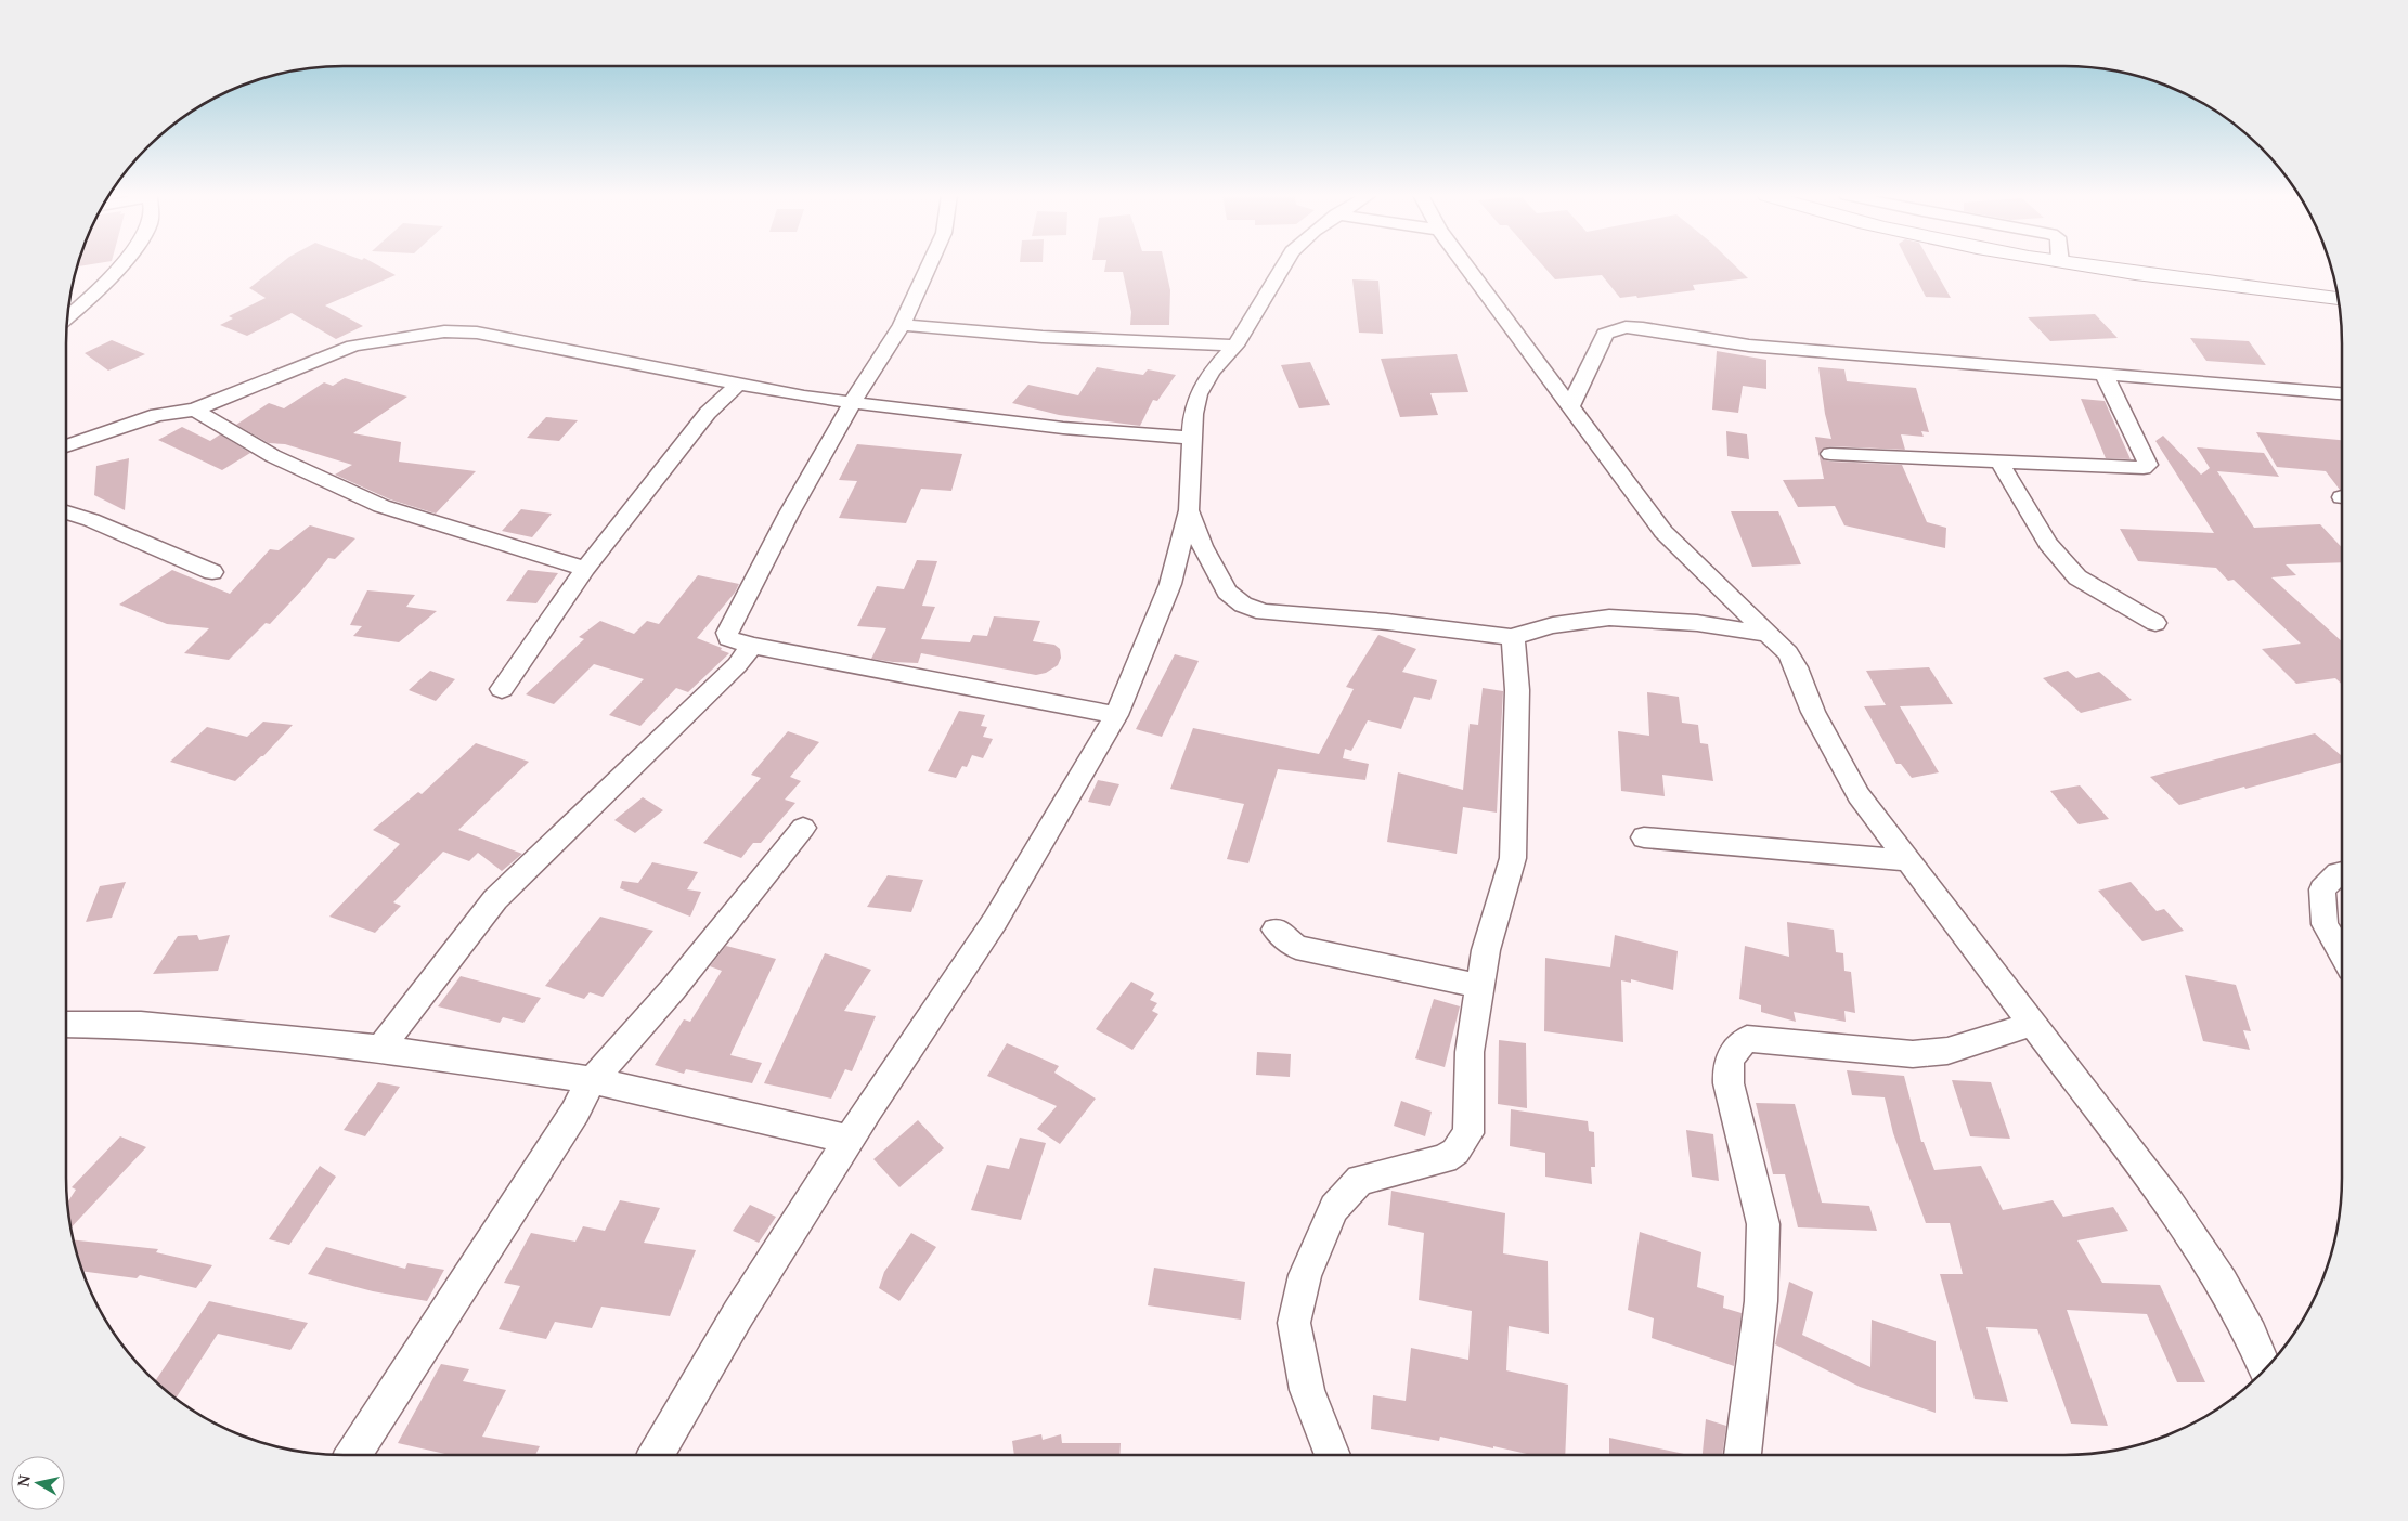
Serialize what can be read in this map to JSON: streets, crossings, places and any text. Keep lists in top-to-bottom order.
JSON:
{
  "north": "left"
}
